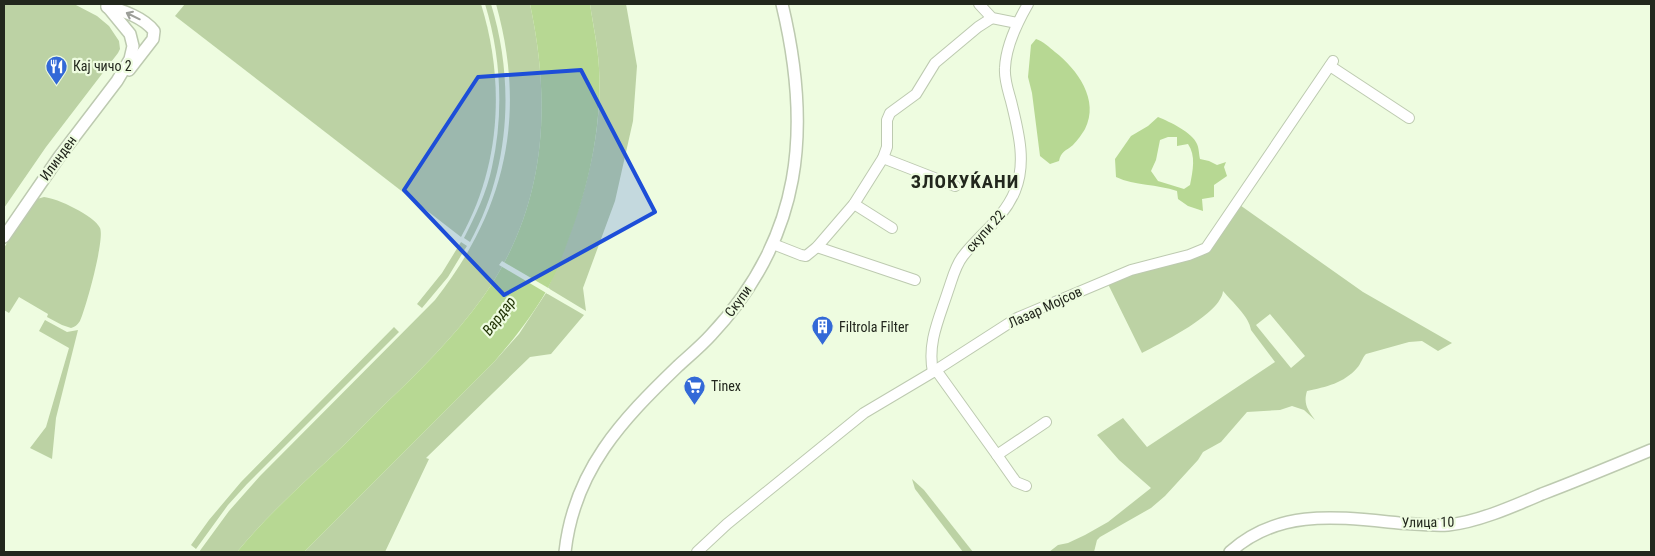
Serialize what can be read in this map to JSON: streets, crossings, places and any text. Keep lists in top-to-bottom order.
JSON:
{
  "streets": {
    "street": [
      "Илинден",
      "скупи 22",
      "Скупи",
      "Лазар Мојсов",
      "Улица 10"
    ]
  },
  "crossings": [
    ["скупи 22", "Лазар Мојсов"]
  ],
  "districts": ["ЗЛОКУЌАНИ"],
  "water": ["Вардар"],
  "places": {
    "restaurant": ["Кај чичо 2"],
    "building": ["Filtrola Filter"],
    "supermarket": ["Tinex"]
  }
}
